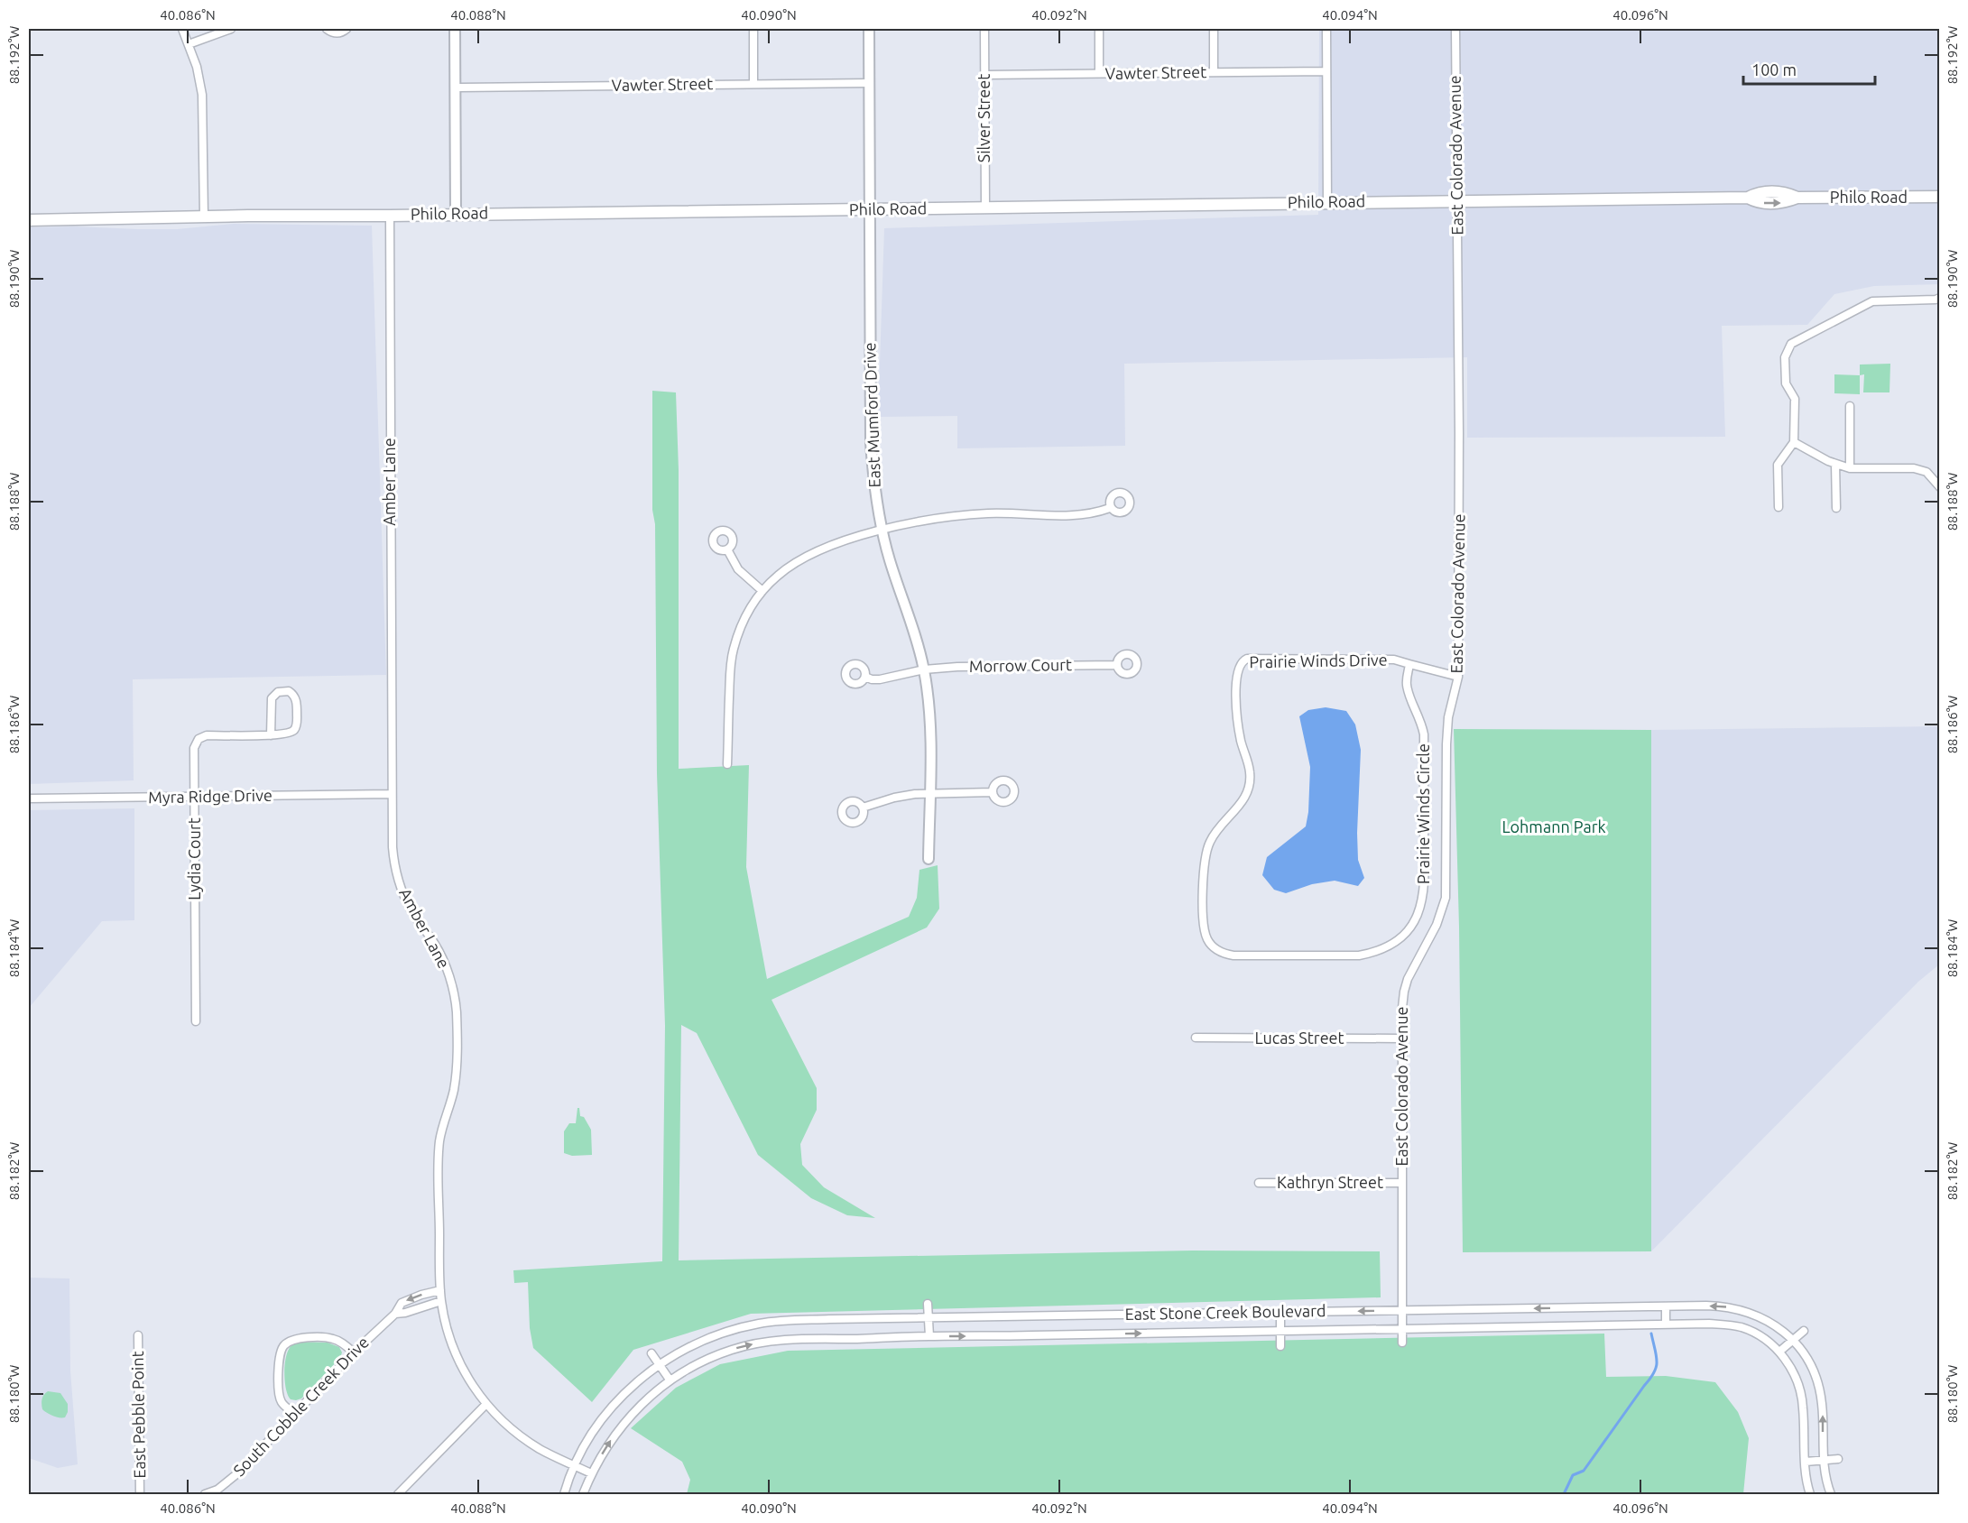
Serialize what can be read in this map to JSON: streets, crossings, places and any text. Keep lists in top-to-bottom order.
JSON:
{
  "streets": {
    "main road": ["Philo Road"],
    "street": [
      "Vawter Street",
      "Silver Street",
      "East Colorado Avenue",
      "East Mumford Drive",
      "Amber Lane",
      "Prairie Winds Drive",
      "Morrow Court",
      "Myra Ridge Drive",
      "Prairie Winds Circle",
      "Lydia Court",
      "Lucas Street",
      "Kathryn Street",
      "East Stone Creek Boulevard",
      "South Cobble Creek Drive",
      "East Pebble Point"
    ]
  },
  "crossings": [
    ["Vawter Street", "Silver Street"],
    ["Vawter Street", "East Mumford Drive"],
    ["Silver Street", "Philo Road"],
    ["East Colorado Avenue", "Philo Road"],
    ["East Colorado Avenue", "Prairie Winds Drive"],
    ["East Colorado Avenue", "Lucas Street"],
    ["East Colorado Avenue", "Kathryn Street"],
    ["East Colorado Avenue", "East Stone Creek Boulevard"],
    ["Philo Road", "East Mumford Drive"],
    ["Philo Road", "Amber Lane"],
    ["East Mumford Drive", "Morrow Court"],
    ["Amber Lane", "Myra Ridge Drive"],
    ["Amber Lane", "East Stone Creek Boulevard"],
    ["Amber Lane", "South Cobble Creek Drive"],
    ["Prairie Winds Drive", "Prairie Winds Circle"],
    ["Myra Ridge Drive", "Lydia Court"]
  ],
  "parks": ["Lohmann Park"],
  "scale_bar": "100 m",
  "coordinates": [
    "40.086°N",
    "40.088°N",
    "40.090°N",
    "40.092°N",
    "40.094°N",
    "40.096°N",
    "88.192°W",
    "88.190°W",
    "88.188°W",
    "88.186°W",
    "88.184°W",
    "88.182°W",
    "88.180°W"
  ]
}
